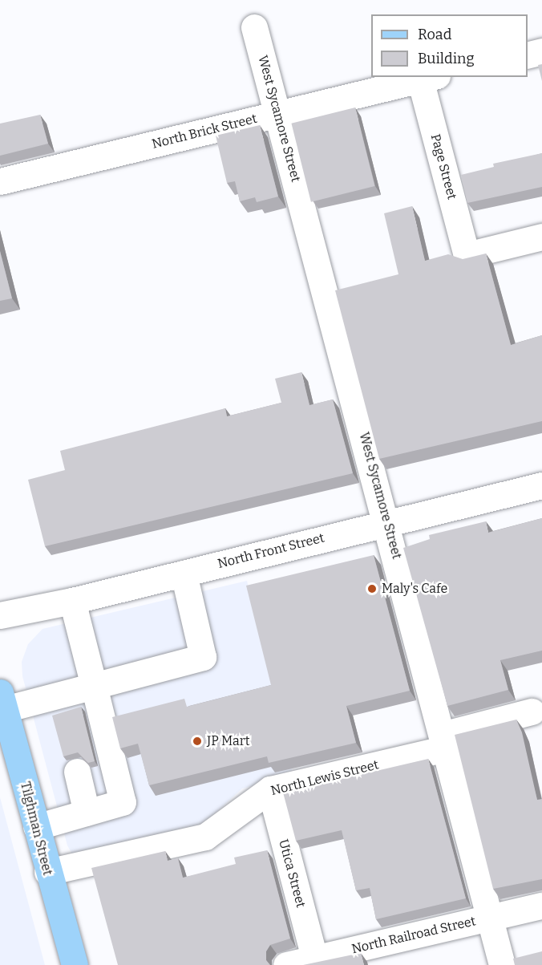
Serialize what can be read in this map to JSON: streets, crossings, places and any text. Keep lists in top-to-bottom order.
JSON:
{
  "streets": {
    "main road": ["Tilghman Street"],
    "street": [
      "West Sycamore Street",
      "North Brick Street",
      "Page Street",
      "North Front Street",
      "North Lewis Street",
      "Utica Street",
      "North Railroad Street"
    ]
  },
  "crossings": [
    ["West Sycamore Street", "North Brick Street"],
    ["West Sycamore Street", "North Front Street"],
    ["West Sycamore Street", "North Lewis Street"],
    ["West Sycamore Street", "North Railroad Street"],
    ["North Brick Street", "Page Street"],
    ["North Lewis Street", "Tilghman Street"],
    ["North Lewis Street", "Utica Street"],
    ["Utica Street", "North Railroad Street"]
  ],
  "places": ["Maly's Cafe", "JP Mart"],
  "legend": ["Road", "Building"]
}
